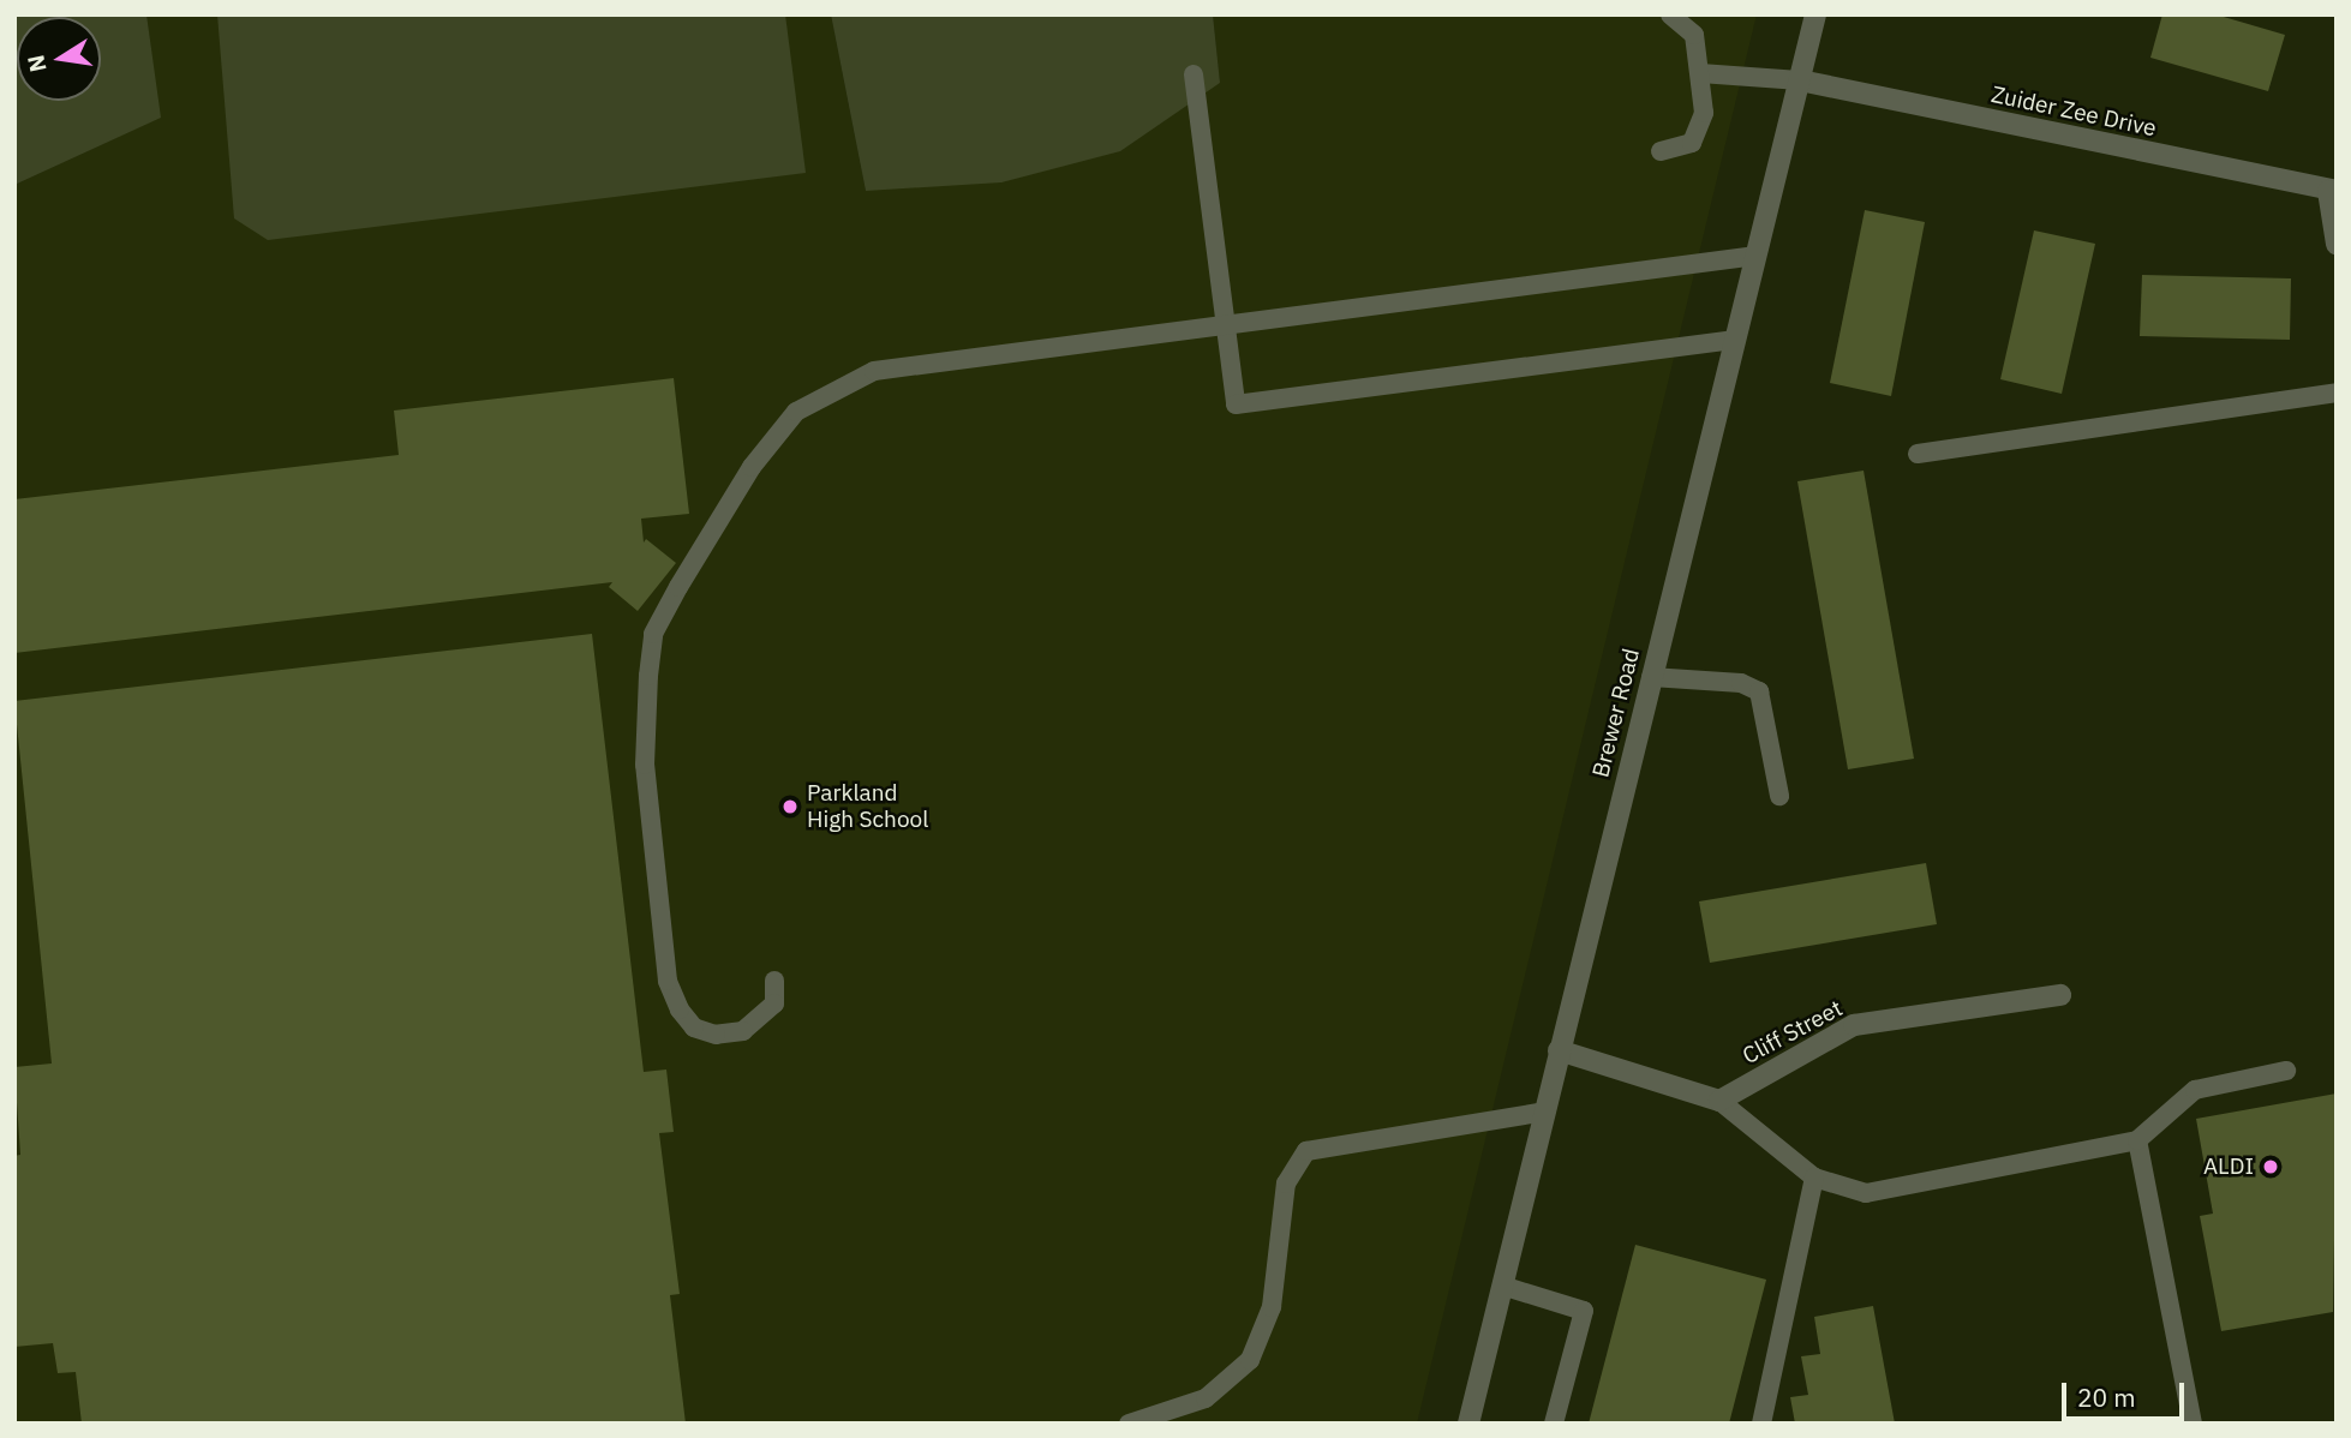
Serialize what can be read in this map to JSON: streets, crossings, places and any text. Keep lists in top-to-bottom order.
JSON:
{
  "streets": {
    "street": ["Zuider Zee Drive", "Brewer Road", "Cliff Street"]
  },
  "crossings": [
    ["Zuider Zee Drive", "Brewer Road"]
  ],
  "places": ["Parkland High School", "ALDI"],
  "scale_bar": "20 m",
  "north": "left"
}
